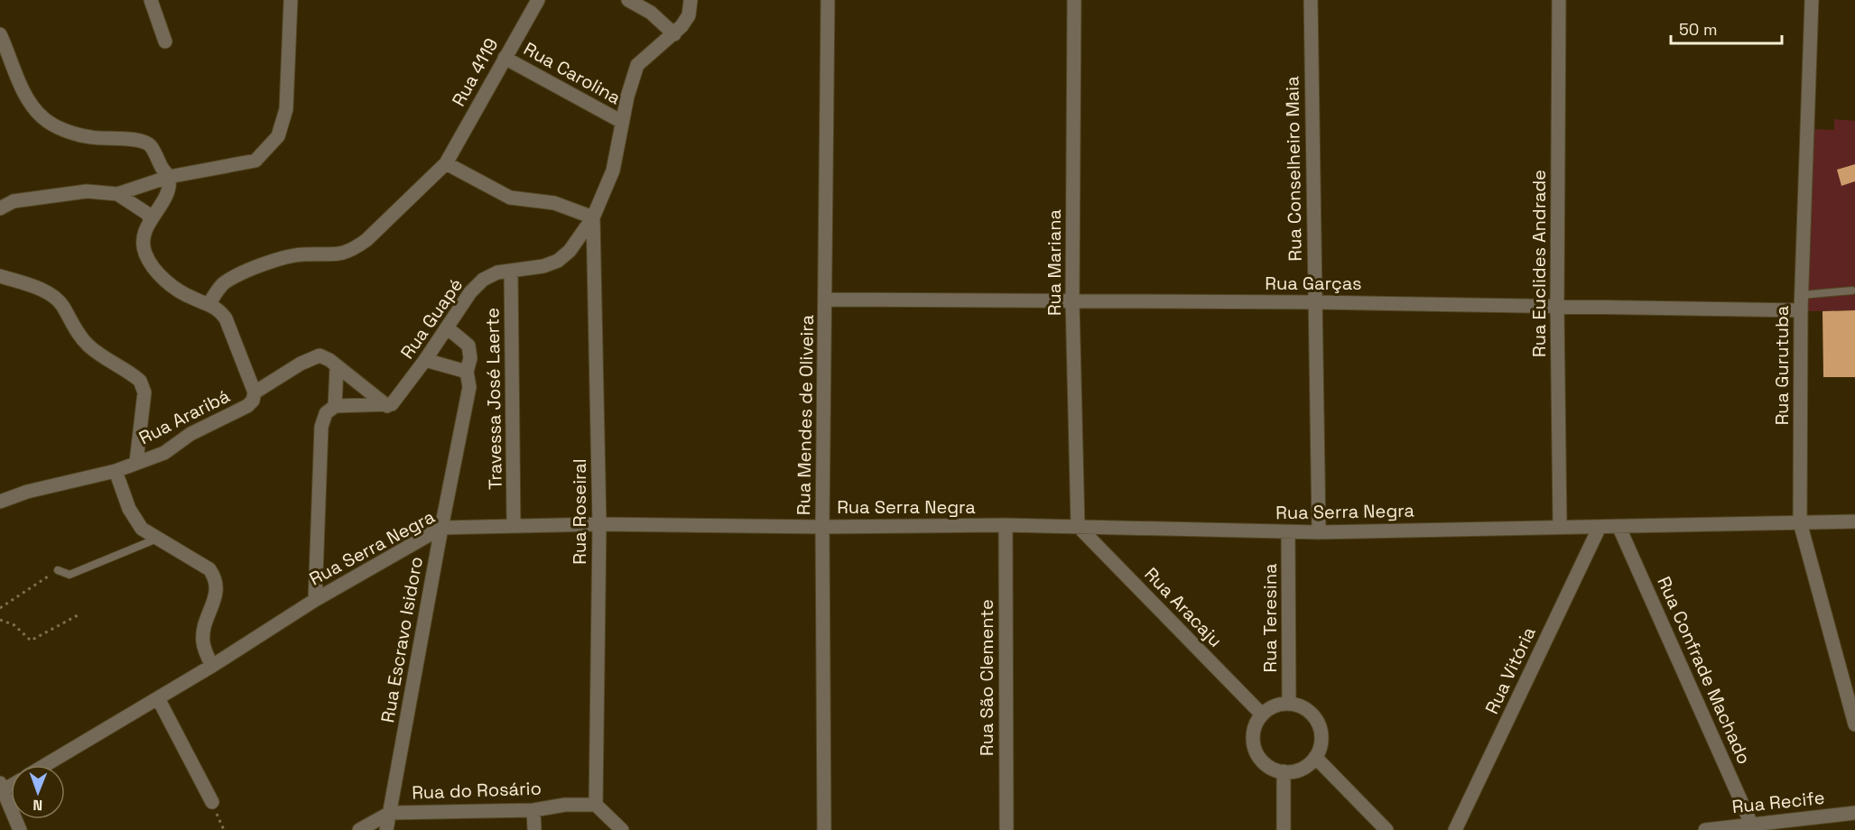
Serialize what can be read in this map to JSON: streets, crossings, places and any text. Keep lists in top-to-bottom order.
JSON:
{
  "streets": {
    "street": [
      "Rua 4119",
      "Rua Carolina",
      "Rua Conselheiro Maia",
      "Rua Mariana",
      "Rua Euclides Andrade",
      "Rua Garças",
      "Rua Guapé",
      "Rua Gurutuba",
      "Travessa José Laerte",
      "Rua Mendes de Oliveira",
      "Rua Araribá",
      "Rua Serra Negra",
      "Rua Roseiral",
      "Rua Aracaju",
      "Rua Teresina",
      "Rua Escravo Isidoro",
      "Rua Vitória",
      "Rua Confrade Machado",
      "Rua São Clemente",
      "Rua do Rosário",
      "Rua Recife"
    ]
  },
  "crossings": [
    ["Rua 4119", "Rua Carolina"],
    ["Rua Carolina", "Rua Guapé"],
    ["Rua Conselheiro Maia", "Rua Garças"],
    ["Rua Conselheiro Maia", "Rua Serra Negra"],
    ["Rua Mariana", "Rua Garças"],
    ["Rua Mariana", "Rua Serra Negra"],
    ["Rua Mariana", "Rua Aracaju"],
    ["Rua Euclides Andrade", "Rua Garças"],
    ["Rua Euclides Andrade", "Rua Serra Negra"],
    ["Rua Garças", "Rua Gurutuba"],
    ["Rua Garças", "Rua Mendes de Oliveira"],
    ["Rua Guapé", "Travessa José Laerte"],
    ["Rua Guapé", "Rua Araribá"],
    ["Rua Guapé", "Rua Roseiral"],
    ["Rua Guapé", "Rua Escravo Isidoro"],
    ["Rua Gurutuba", "Rua Serra Negra"],
    ["Travessa José Laerte", "Rua Serra Negra"],
    ["Rua Mendes de Oliveira", "Rua Serra Negra"],
    ["Rua Serra Negra", "Rua Roseiral"],
    ["Rua Serra Negra", "Rua Aracaju"],
    ["Rua Serra Negra", "Rua Teresina"],
    ["Rua Serra Negra", "Rua Escravo Isidoro"],
    ["Rua Serra Negra", "Rua Vitória"],
    ["Rua Serra Negra", "Rua Confrade Machado"],
    ["Rua Serra Negra", "Rua São Clemente"],
    ["Rua Roseiral", "Rua do Rosário"],
    ["Rua Aracaju", "Rua Teresina"],
    ["Rua Escravo Isidoro", "Rua do Rosário"],
    ["Rua Confrade Machado", "Rua Recife"]
  ],
  "scale_bar": "50 m",
  "north": "bottom"
}
